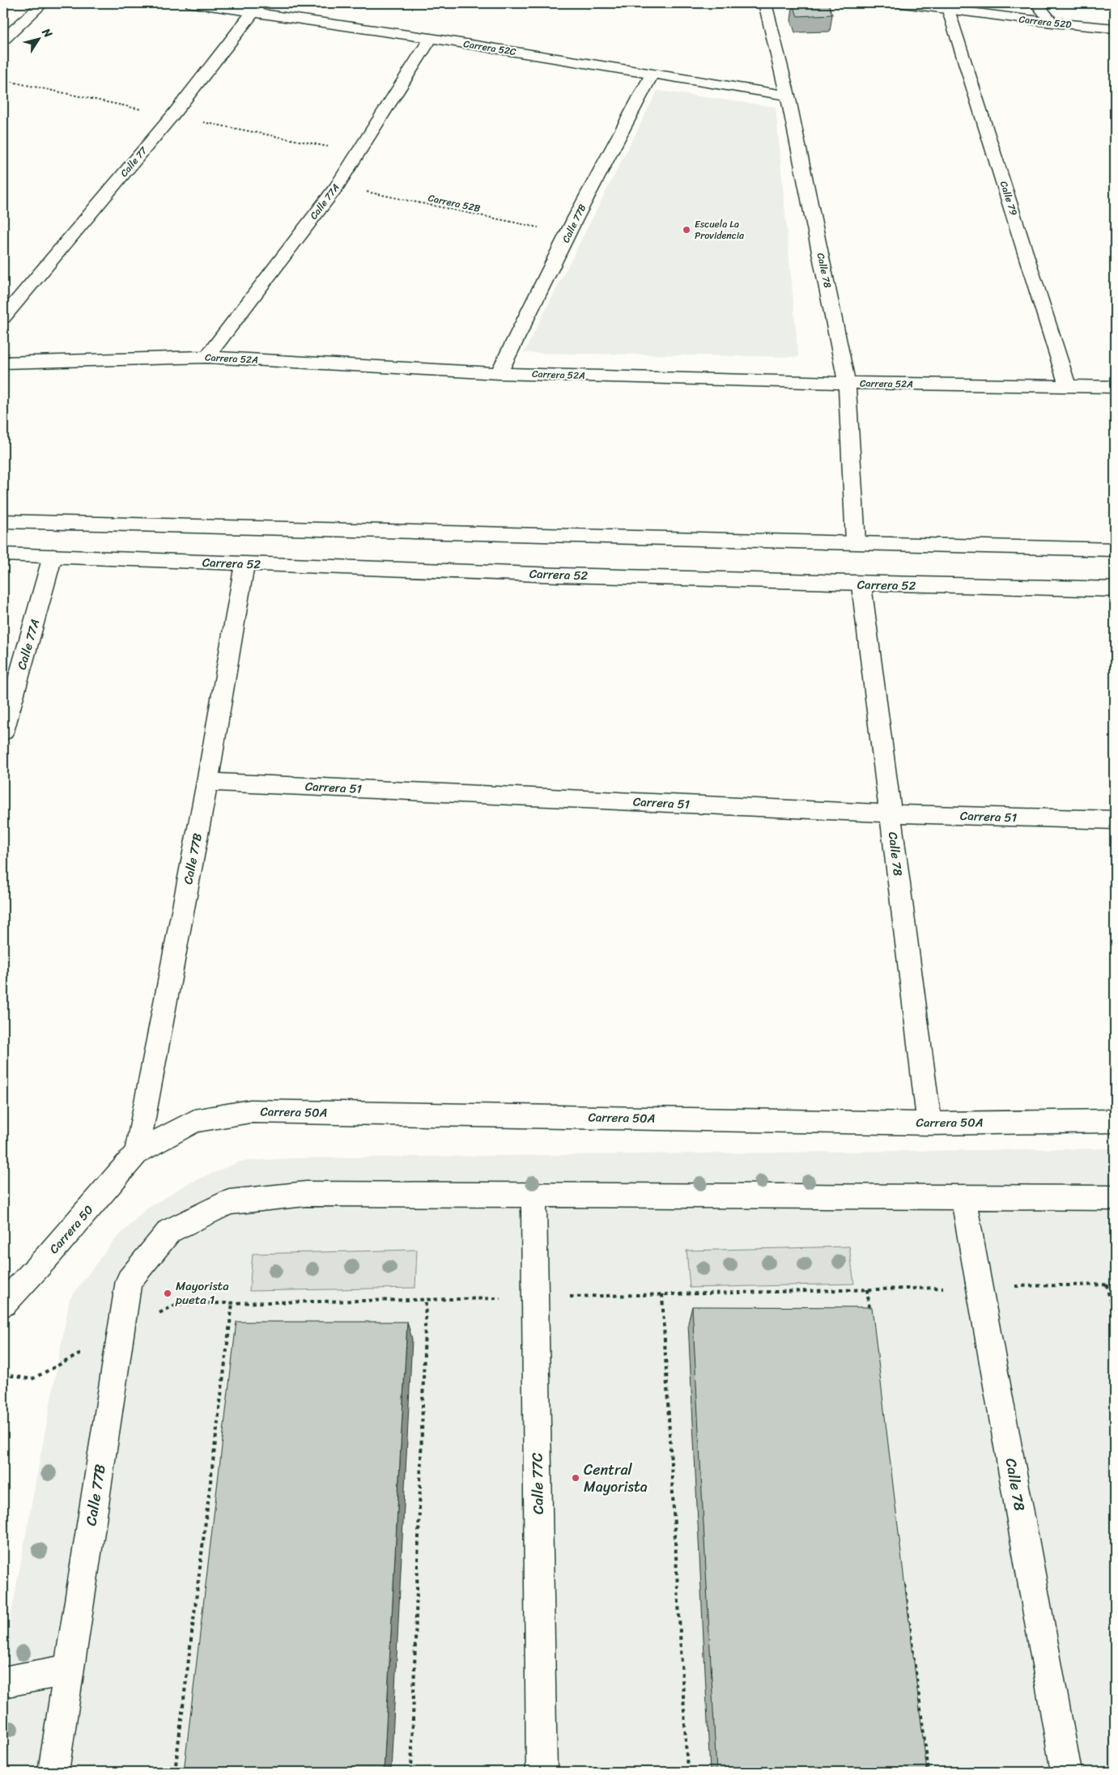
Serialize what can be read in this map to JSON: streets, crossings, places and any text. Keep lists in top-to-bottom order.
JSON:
{
  "streets": {
    "street": [
      "Carrera 52D",
      "Carrera 52C",
      "Calle 77",
      "Calle 79",
      "Calle 77A",
      "Calle 77B",
      "Calle 78",
      "Carrera 52A",
      "Carrera 52",
      "Carrera 51",
      "Carrera 50A",
      "Carrera 50",
      "Calle 77C"
    ],
    "path": ["Carrera 52B"]
  },
  "crossings": [
    ["Carrera 52D", "Calle 79"],
    ["Carrera 52C", "Calle 77"],
    ["Carrera 52C", "Calle 77A"],
    ["Carrera 52C", "Calle 77B"],
    ["Carrera 52C", "Calle 78"],
    ["Calle 79", "Carrera 52A"],
    ["Calle 77A", "Carrera 52B"],
    ["Calle 77A", "Carrera 52A"],
    ["Calle 77A", "Carrera 52"],
    ["Carrera 52B", "Calle 77B"],
    ["Calle 77B", "Carrera 52A"],
    ["Calle 77B", "Carrera 52"],
    ["Calle 77B", "Carrera 51"],
    ["Calle 77B", "Carrera 50A"],
    ["Calle 77B", "Carrera 50"],
    ["Calle 77B", "Calle 77C"],
    ["Calle 78", "Carrera 52A"],
    ["Calle 78", "Carrera 52"],
    ["Calle 78", "Carrera 51"],
    ["Calle 78", "Carrera 50A"],
    ["Carrera 50A", "Carrera 50"]
  ],
  "places": ["Escuela La Providencia", "Mayorista pueta 1", "Central Mayorista"],
  "north": "top right"
}
